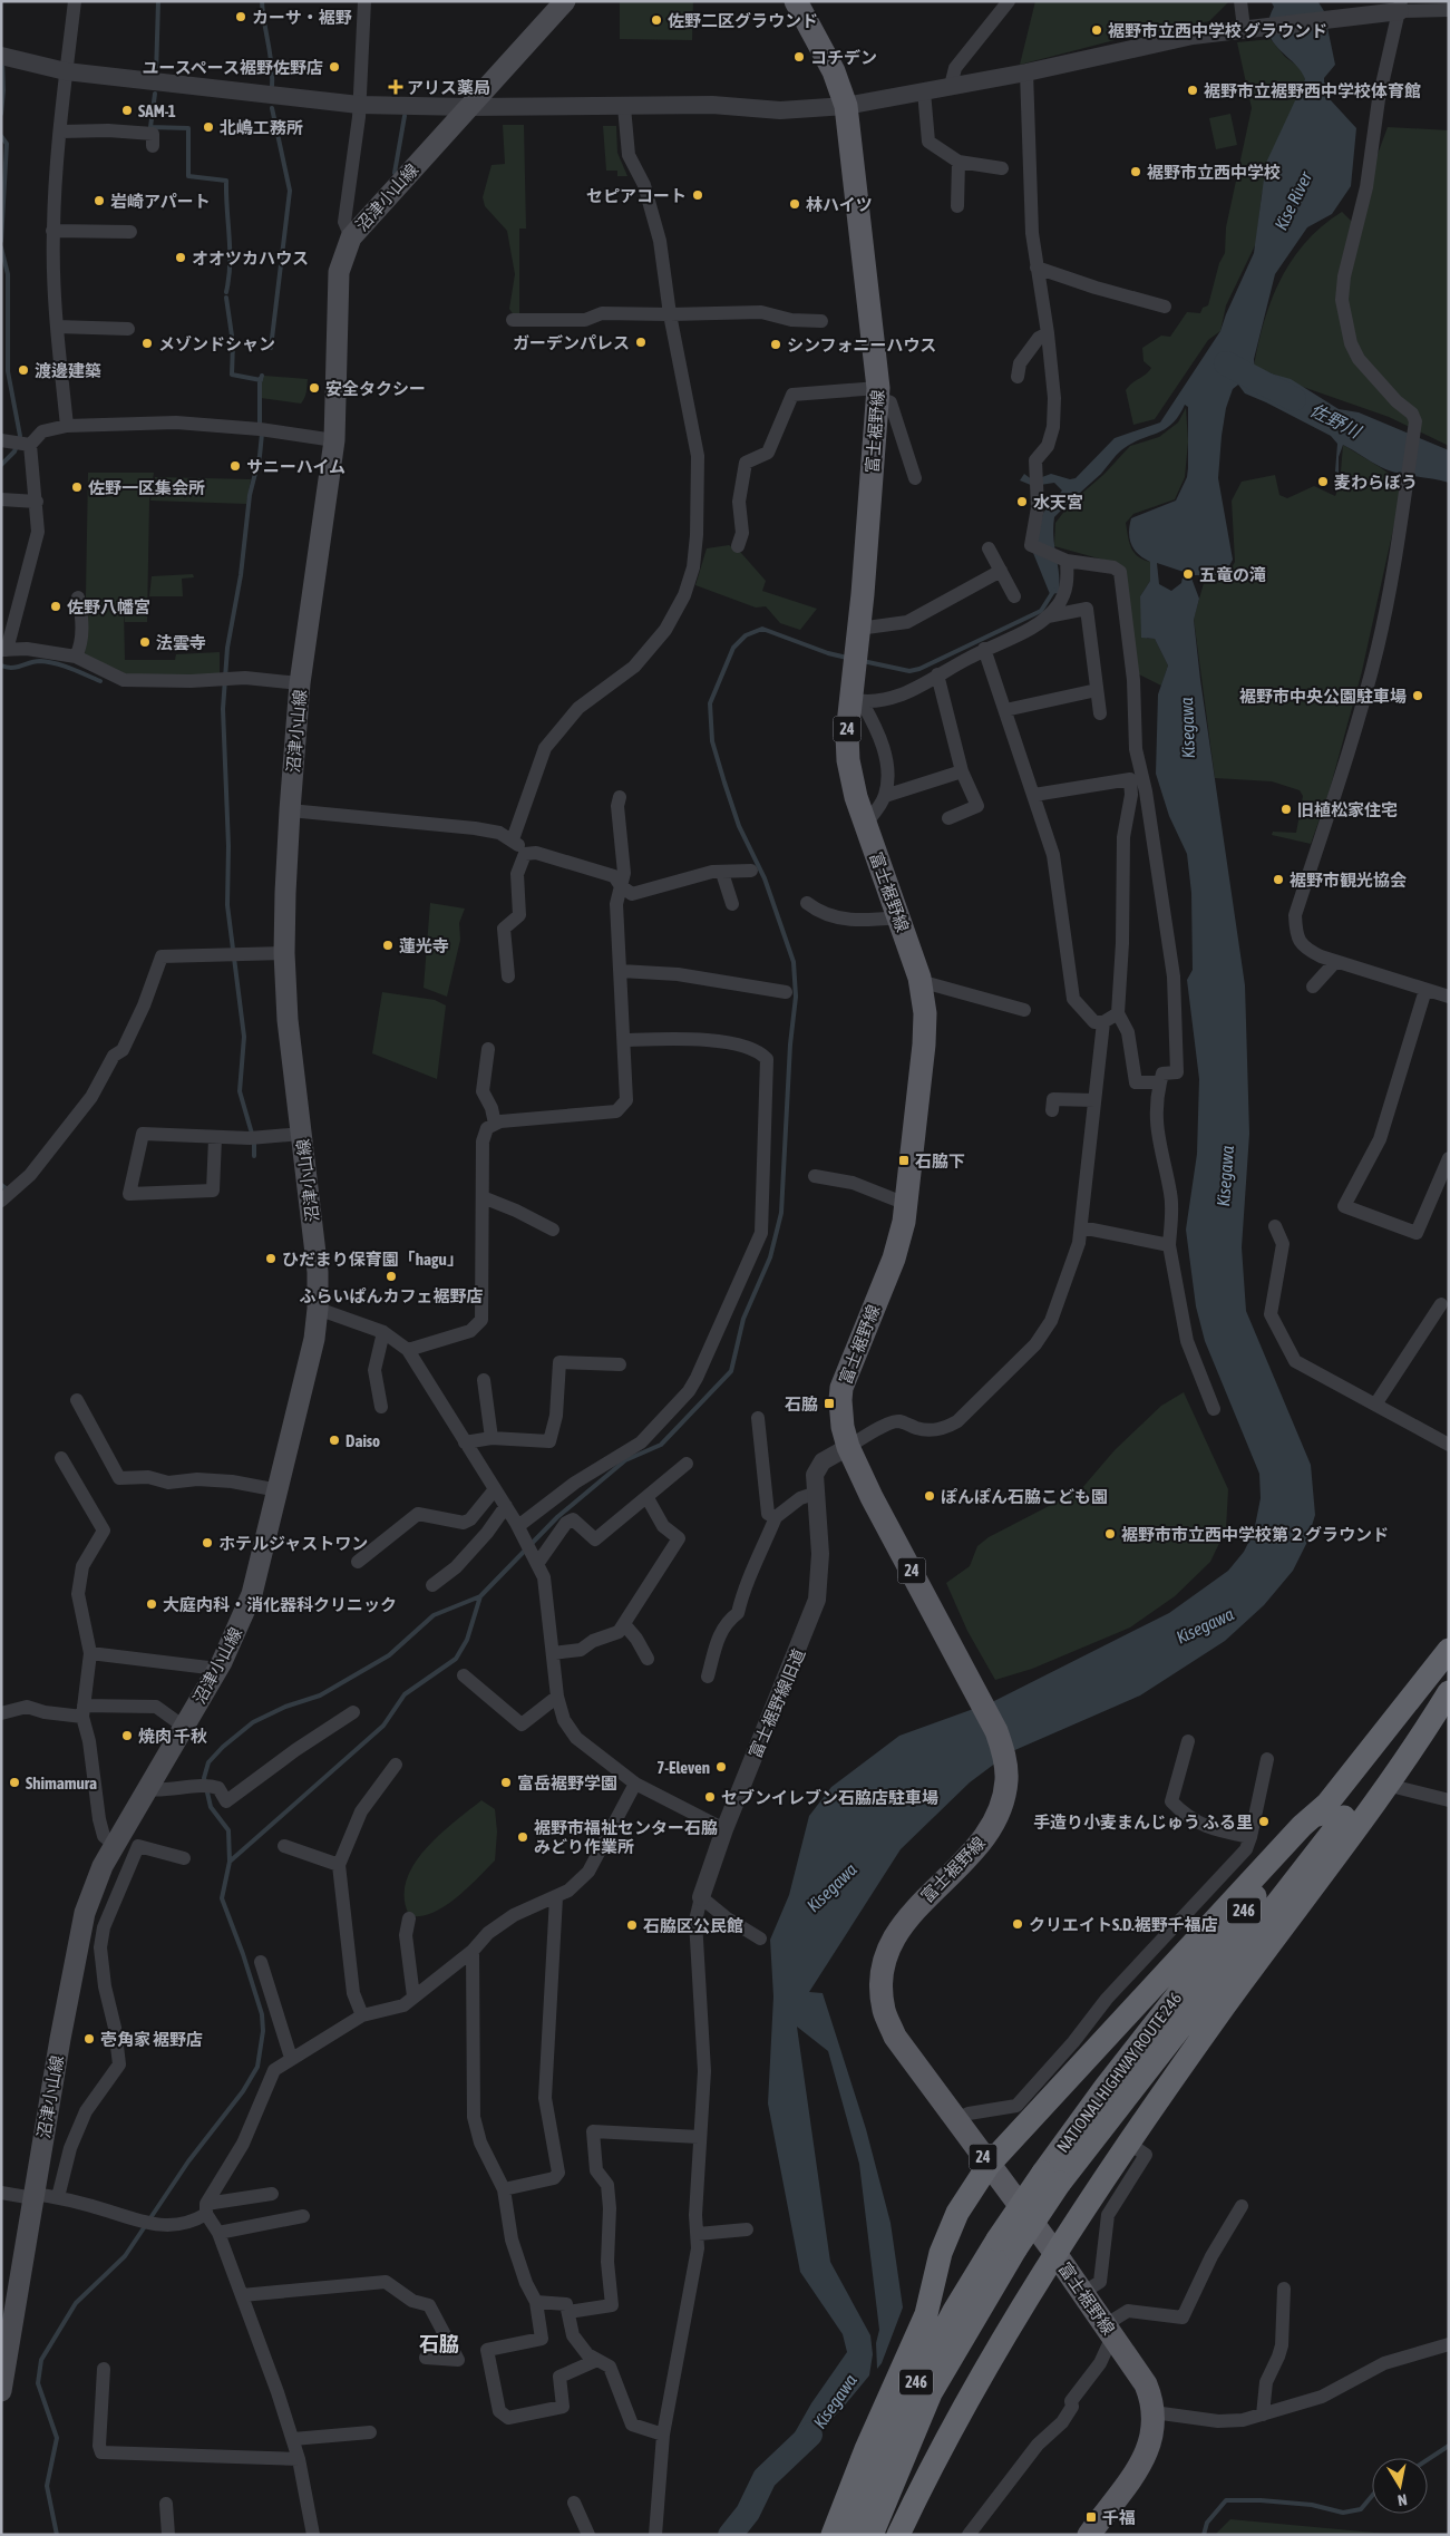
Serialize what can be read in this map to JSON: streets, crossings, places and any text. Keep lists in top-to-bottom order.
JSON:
{
  "streets": {
    "highway": ["246", "NATIONAL HIGHWAY ROUTE 246"],
    "main road": ["沼津小山線", "富士裾野線", "24"],
    "street": ["富士裾野線旧道"]
  },
  "crossings": [
    ["富士裾野線", "富士裾野線旧道"]
  ],
  "districts": ["石脇"],
  "water": ["Kise River", "佐野川", "Kisegawa"],
  "places": {
    "other": [
      "カーサ・裾野",
      "佐野二区グラウンド",
      "裾野市立西中学校 グラウンド",
      "コチデン",
      "ユースペース裾野佐野店",
      "裾野市立裾野西中学校体育館",
      "SAM-1",
      "北嶋工務所",
      "裾野市立西中学校",
      "セピアコート",
      "岩崎アパート",
      "林ハイツ",
      "オオツカハウス",
      "ガーデンパレス",
      "メゾンドシャン",
      "シンフォニーハウス",
      "渡邊建築",
      "安全タクシー",
      "サニーハイム",
      "麦わらぼう",
      "佐野一区集会所",
      "水天宮",
      "五竜の滝",
      "佐野八幡宮",
      "法雲寺",
      "裾野市中央公園駐車場",
      "旧植松家住宅",
      "裾野市観光協会",
      "蓮光寺",
      "ひだまり保育園「hagu」",
      "ふらいぱんカフェ裾野店",
      "Daiso",
      "ぽんぽん石脇こども園",
      "裾野市市立西中学校第２グラウンド",
      "ホテルジャストワン",
      "大庭内科・消化器科クリニック",
      "焼肉 千秋",
      "7-Eleven",
      "Shimamura",
      "富岳裾野学園",
      "セブンイレブン石脇店駐車場",
      "手造り小麦まんじゅう ふる里",
      "裾野市福祉センター石脇 みどり作業所",
      "クリエイトS.D.裾野千福店",
      "石脇区公民館",
      "壱角家 裾野店"
    ],
    "health": ["アリス薬局"],
    "transit": ["石脇下", "石脇", "千福"]
  },
  "north": "bottom"
}
